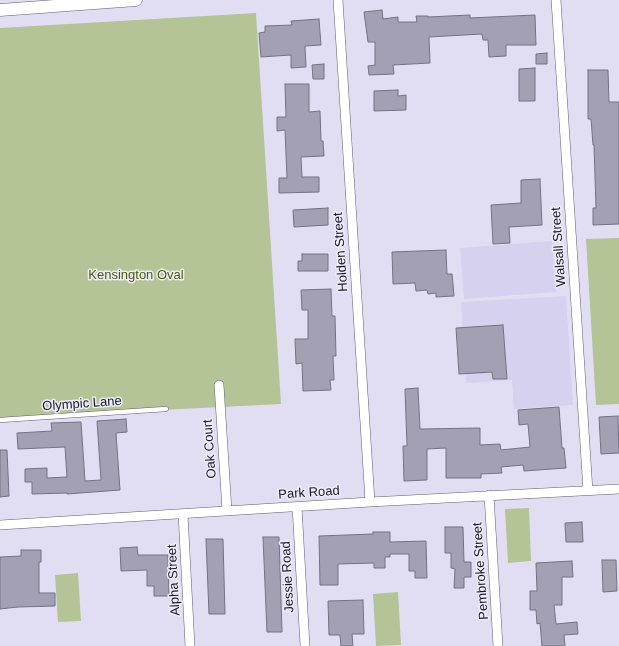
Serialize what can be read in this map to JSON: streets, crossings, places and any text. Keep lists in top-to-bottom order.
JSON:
{
  "streets": {
    "street": [
      "Walsall Street",
      "Holden Street",
      "Oak Court",
      "Park Road",
      "Pembroke Street",
      "Jessie Road",
      "Alpha Street"
    ],
    "lane": ["Olympic Lane"]
  },
  "crossings": [
    ["Walsall Street", "Park Road"],
    ["Holden Street", "Park Road"],
    ["Oak Court", "Park Road"],
    ["Park Road", "Pembroke Street"],
    ["Park Road", "Jessie Road"],
    ["Park Road", "Alpha Street"]
  ],
  "parks": ["Kensington Oval"]
}
